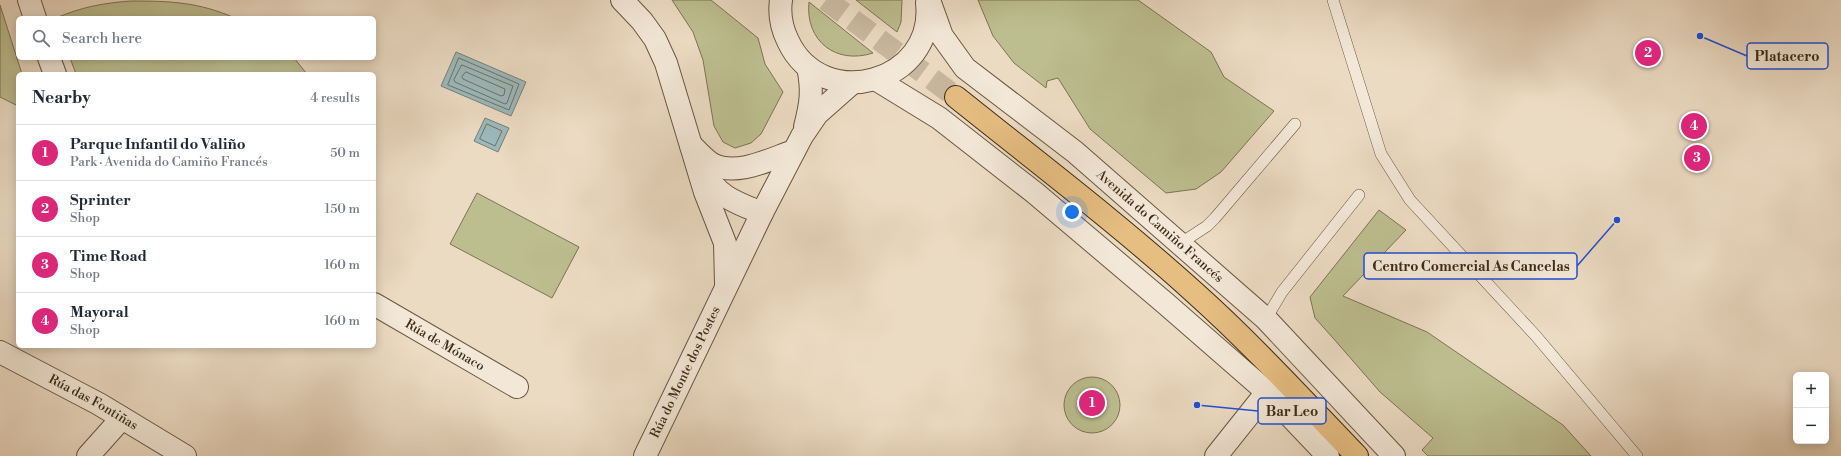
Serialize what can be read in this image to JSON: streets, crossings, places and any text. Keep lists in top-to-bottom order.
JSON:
{
  "streets": {
    "main road": ["Avenida do Camiño Francés"],
    "street": ["Rúa de Mónaco", "Rúa do Monte dos Postes", "Rúa das Fontiñas"]
  },
  "places": ["Platacero", "Centro Comercial As Cancelas", "Bar Leo"],
  "page": {
    "search": "Search here",
    "pins": [
      "2",
      "4",
      "3",
      "1"
    ],
    "heading": ["Nearby", "4 results"],
    "list": [
      {
        "mark": "1",
        "name": "Parque Infantil do Valiño",
        "note": "Park · Avenida do Camiño Francés",
        "value": "50 m"
      },
      {
        "mark": "2",
        "name": "Sprinter",
        "note": "Shop",
        "value": "150 m"
      },
      {
        "mark": "3",
        "name": "Time Road",
        "note": "Shop",
        "value": "160 m"
      },
      {
        "mark": "4",
        "name": "Mayoral",
        "note": "Shop",
        "value": "160 m"
      }
    ],
    "map_buttons": ["+", "−"]
  }
}
